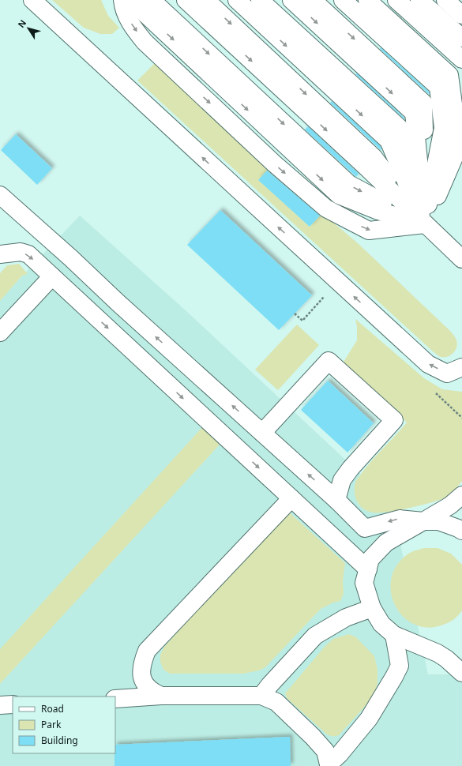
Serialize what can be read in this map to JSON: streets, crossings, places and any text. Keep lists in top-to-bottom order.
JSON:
{
  "legend": ["Road", "Park", "Building"],
  "north": "top left"
}
